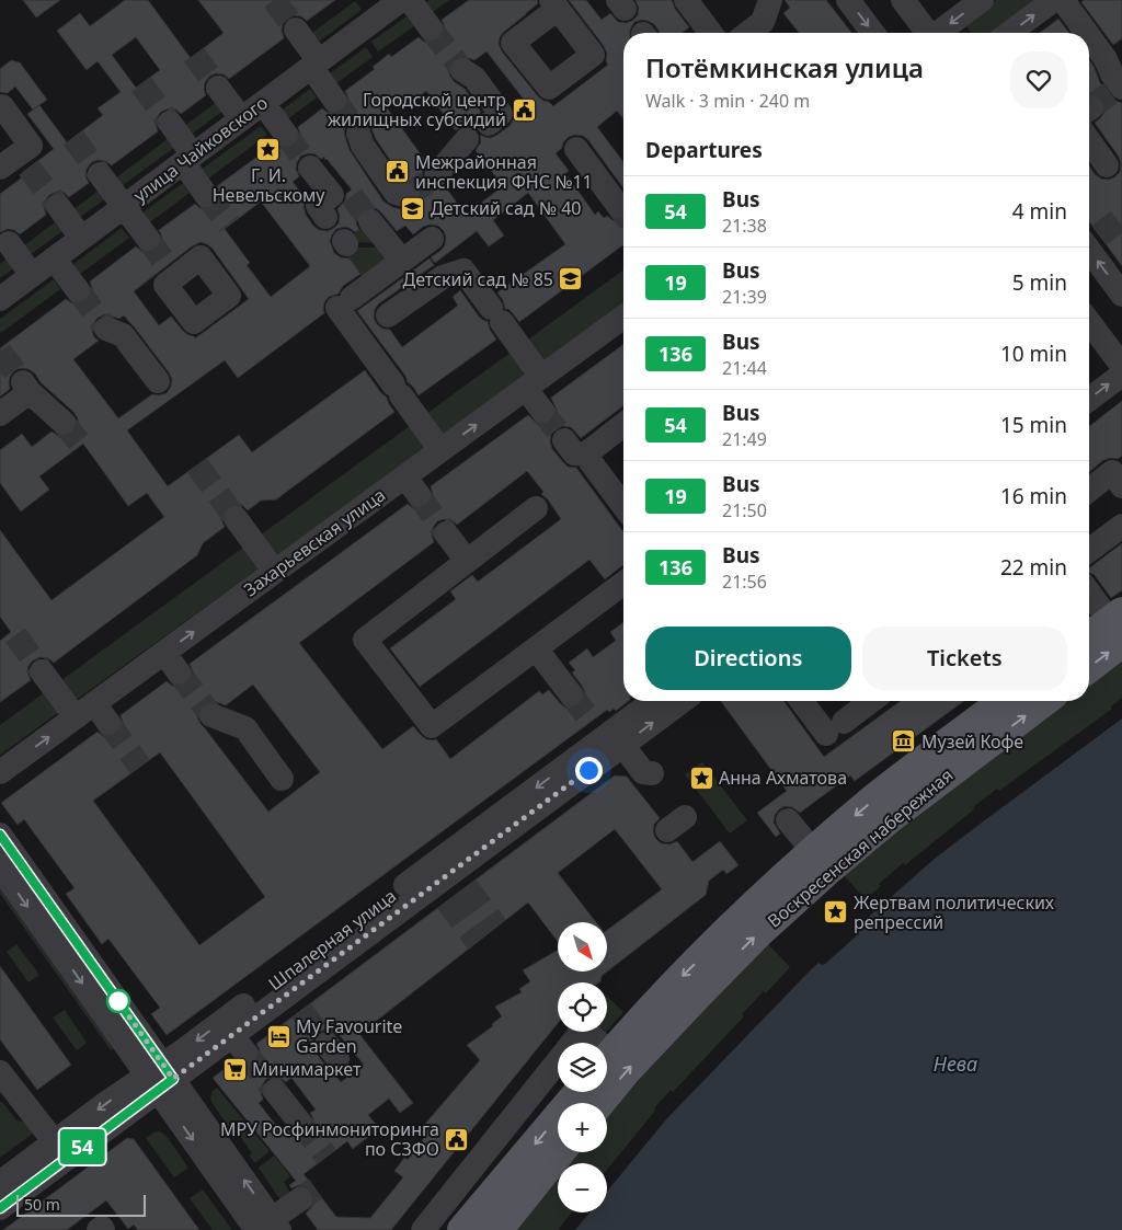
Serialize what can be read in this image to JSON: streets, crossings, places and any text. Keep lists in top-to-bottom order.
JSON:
{
  "streets": {
    "main road": ["Воскресенская набережная"],
    "street": ["улица Чайковского", "Захарьевская улица", "Шпалерная улица"]
  },
  "water": ["Нева"],
  "places": {
    "public building": ["Городской центр жилищных субсидий", "Межрайонная инспекция ФНС №11", "МРУ Росфинмониторинга по СЗФО"],
    "place": ["Г. И. Невельскому", "Анна Ахматова", "Жертвам политических репрессий"],
    "school or university": ["Детский сад № 40", "Детский сад № 85"],
    "museum": ["Музей Кофе"],
    "hotel": ["My Favourite Garden"],
    "supermarket": ["Минимаркет"]
  },
  "lines": ["bus line 54"],
  "scale_bar": "50 m",
  "north": "bottom right",
  "page": {
    "on_map": "54",
    "heading": [
      ["Потёмкинская улица", "Walk · 3 min · 240 m"],
      "Departures"
    ],
    "list": [
      {
        "mark": "54",
        "name": "Bus",
        "note": "21:38",
        "value": "4 min"
      },
      {
        "mark": "19",
        "name": "Bus",
        "note": "21:39",
        "value": "5 min"
      },
      {
        "mark": "136",
        "name": "Bus",
        "note": "21:44",
        "value": "10 min"
      },
      {
        "mark": "54",
        "name": "Bus",
        "note": "21:49",
        "value": "15 min"
      },
      {
        "mark": "19",
        "name": "Bus",
        "note": "21:50",
        "value": "16 min"
      },
      {
        "mark": "136",
        "name": "Bus",
        "note": "21:56",
        "value": "22 min"
      }
    ],
    "buttons": ["Directions", "Tickets"],
    "map_buttons": ["+", "−"],
    "scale": "50 m"
  }
}
